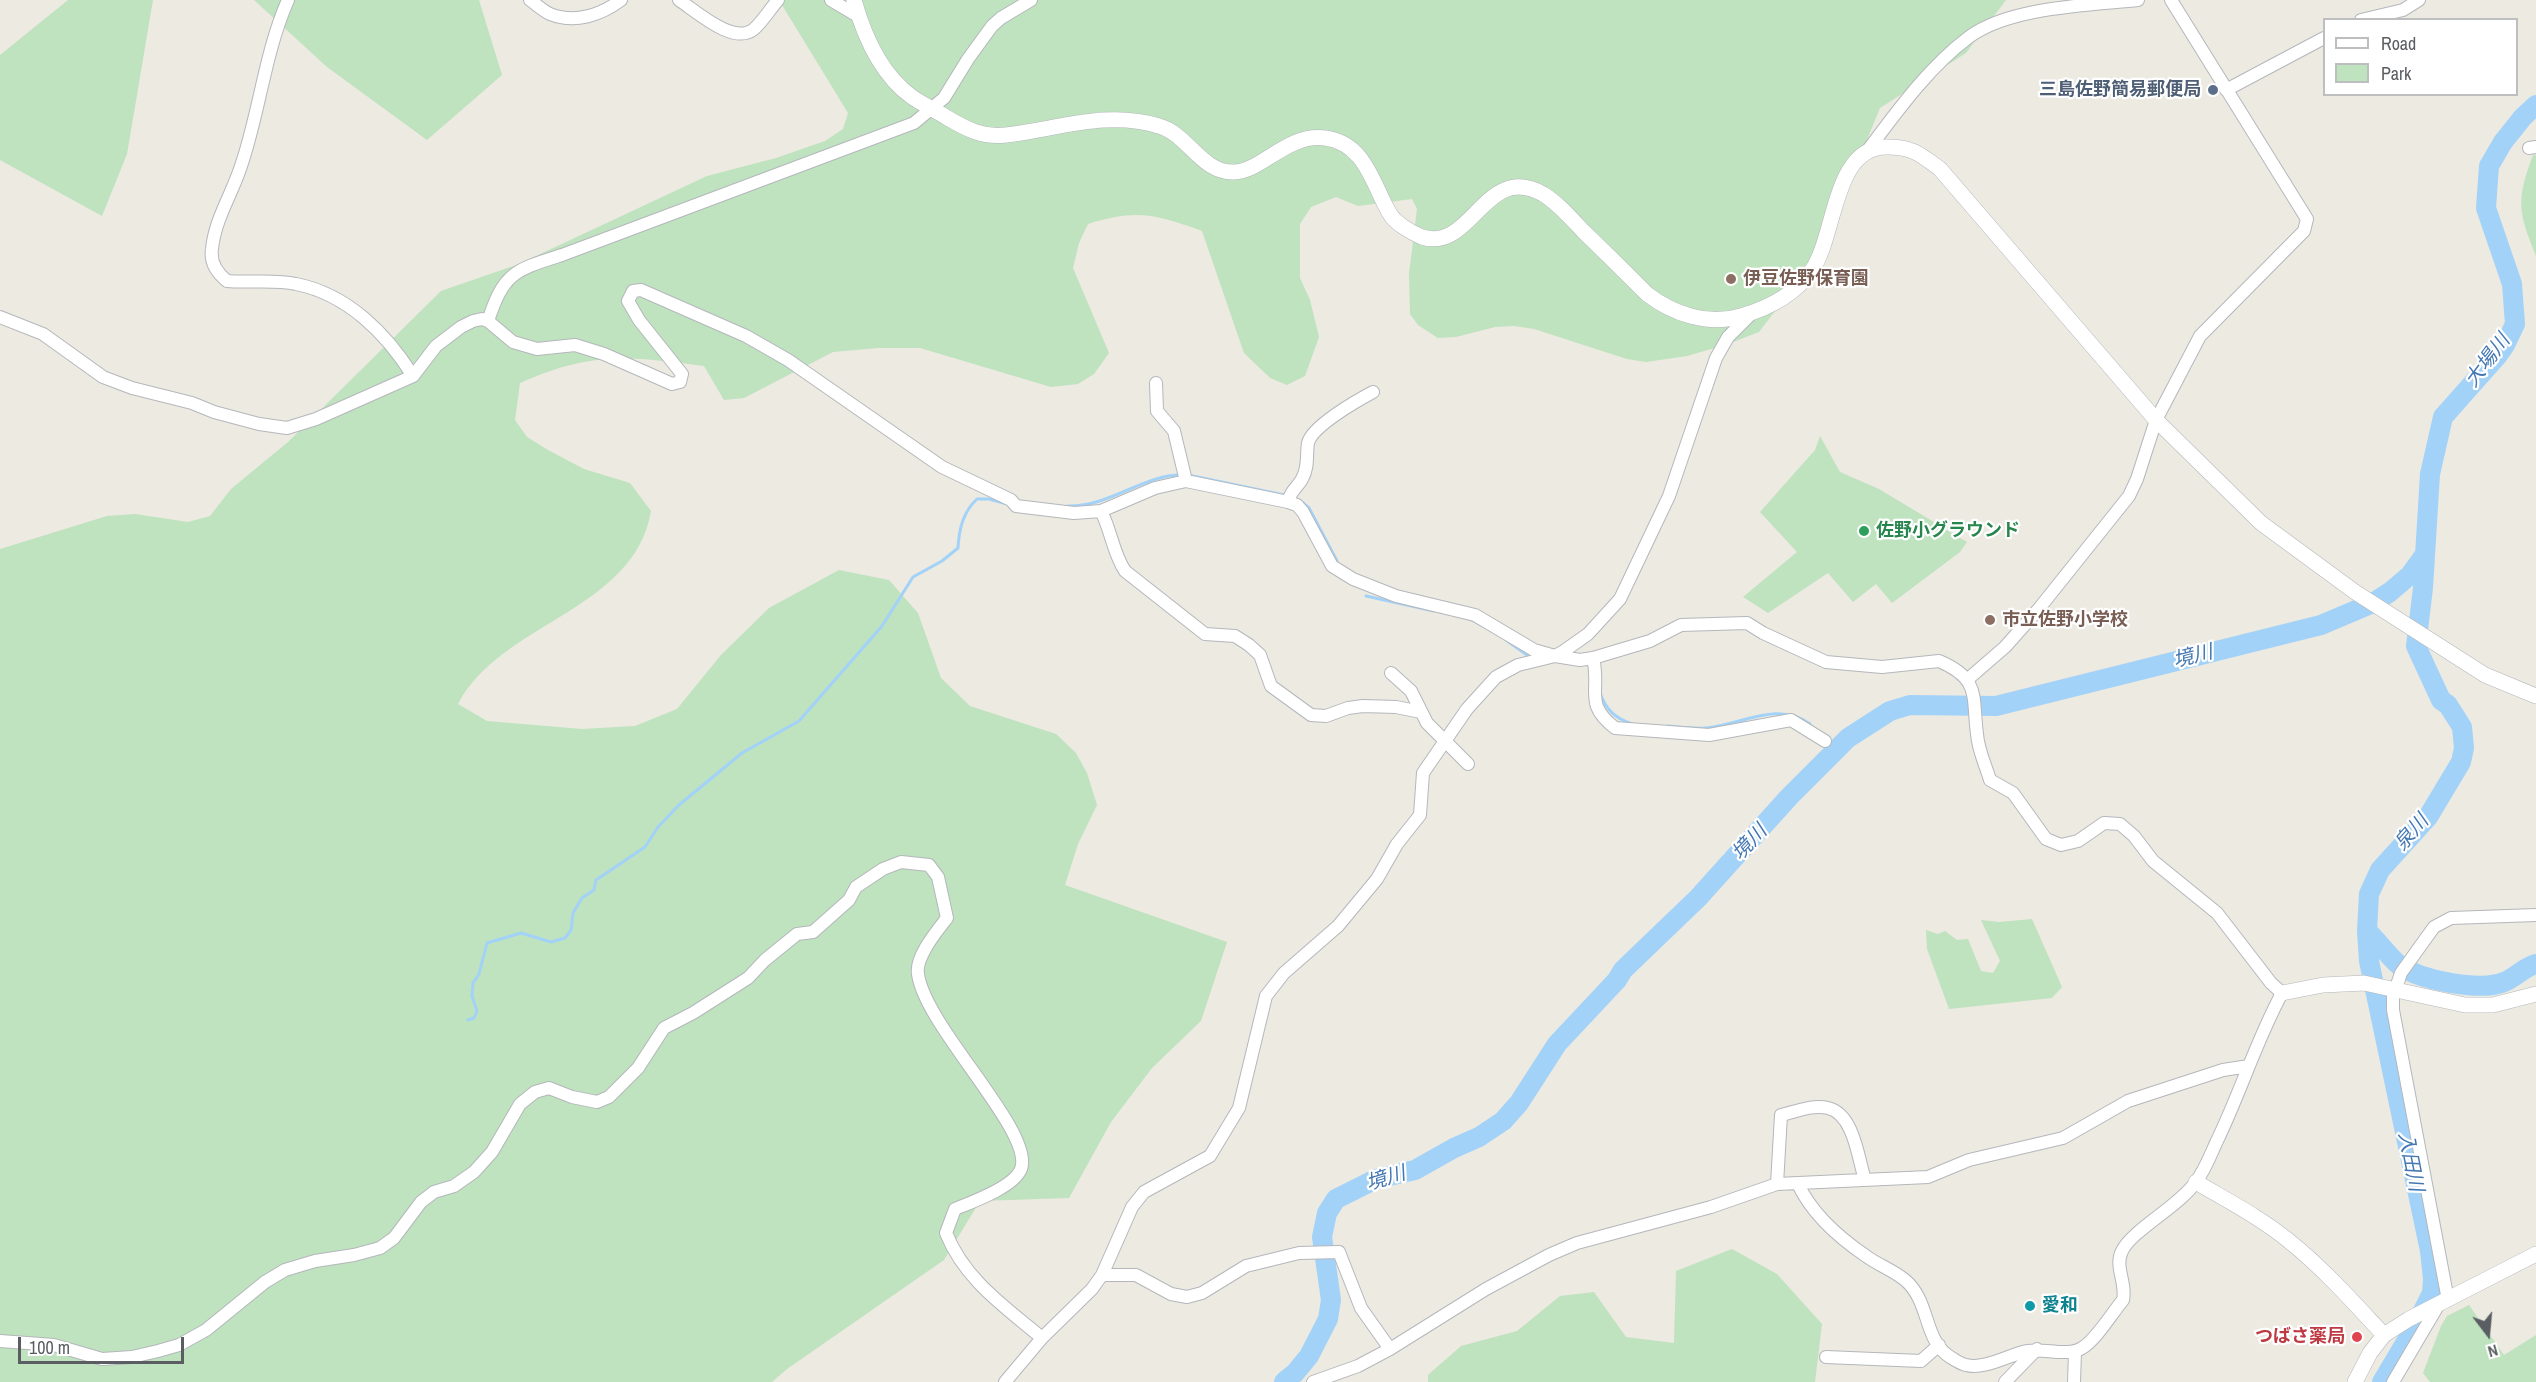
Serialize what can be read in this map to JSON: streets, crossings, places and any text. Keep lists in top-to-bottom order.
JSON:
{
  "water": [
    "大場川",
    "境川",
    "泉川",
    "入田川"
  ],
  "places": [
    "三島佐野簡易郵便局",
    "伊豆佐野保育園",
    "佐野小グラウンド",
    "市立佐野小学校",
    "愛和",
    "つばさ薬局"
  ],
  "legend": ["Road", "Park"],
  "scale_bar": "100 m",
  "north": "bottom"
}
